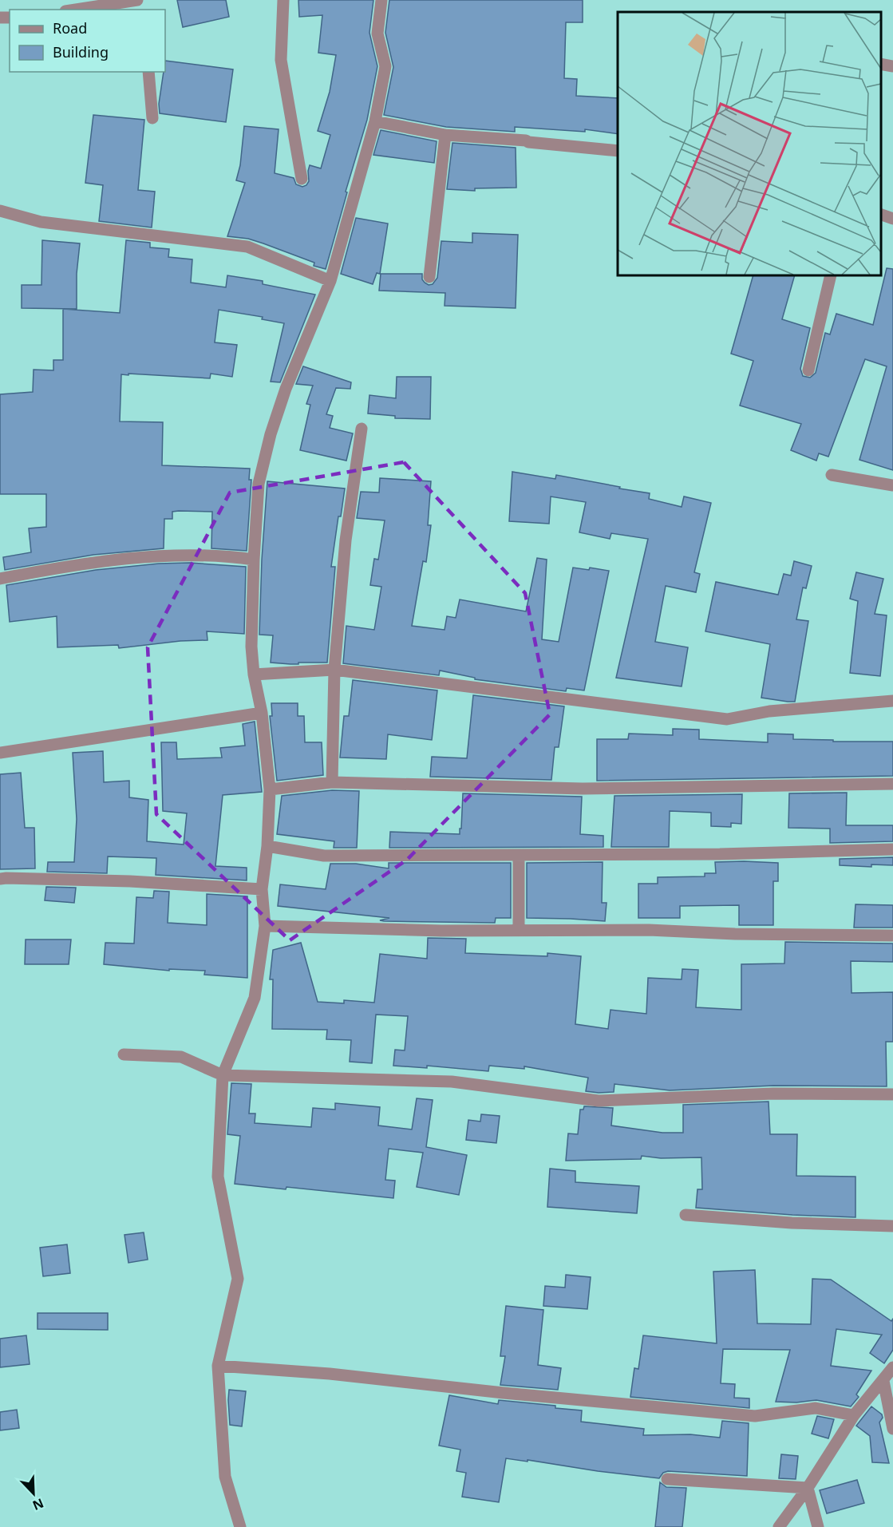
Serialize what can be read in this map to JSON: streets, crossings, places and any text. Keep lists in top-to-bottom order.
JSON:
{
  "legend": ["Road", "Building"],
  "north": "bottom right"
}
